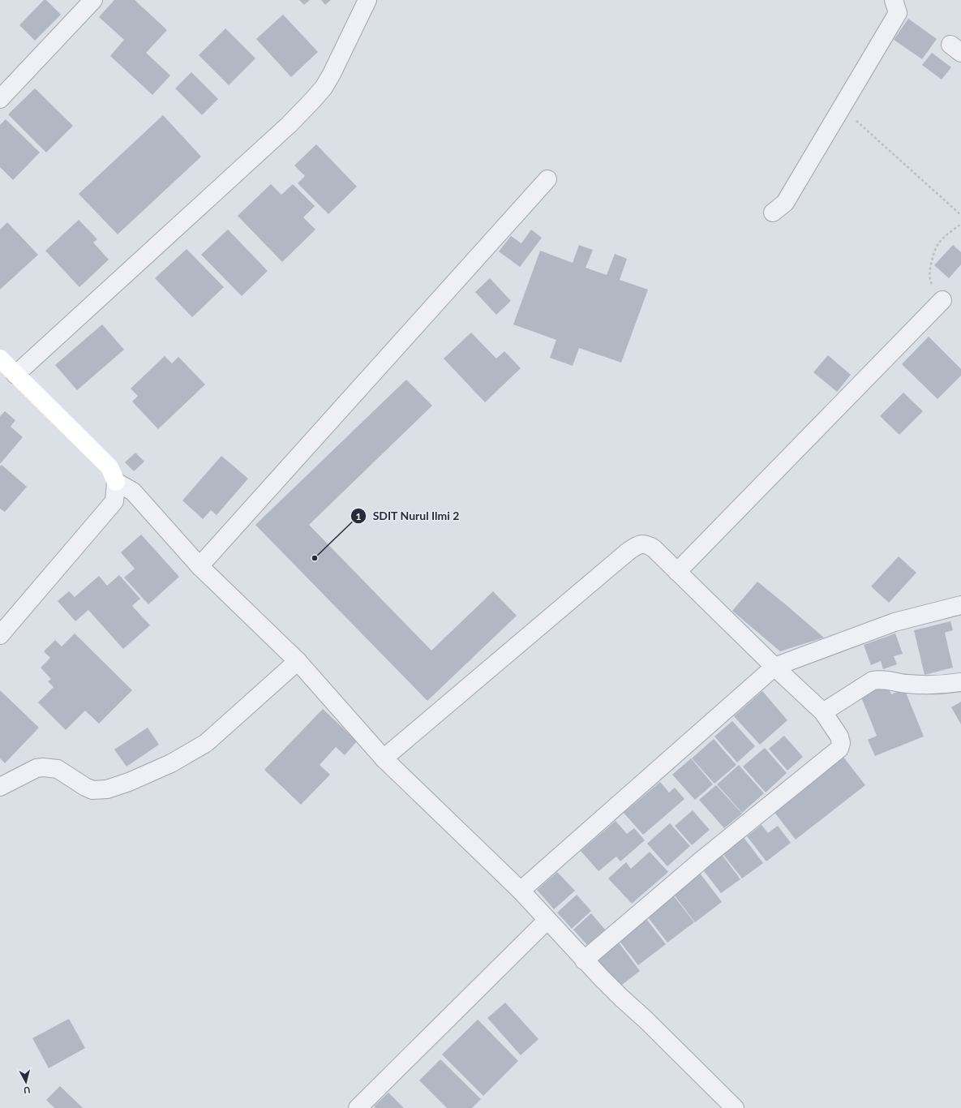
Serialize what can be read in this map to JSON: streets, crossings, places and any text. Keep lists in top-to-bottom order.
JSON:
{
  "places": ["SDIT Nurul Ilmi 2"],
  "north": "bottom"
}
